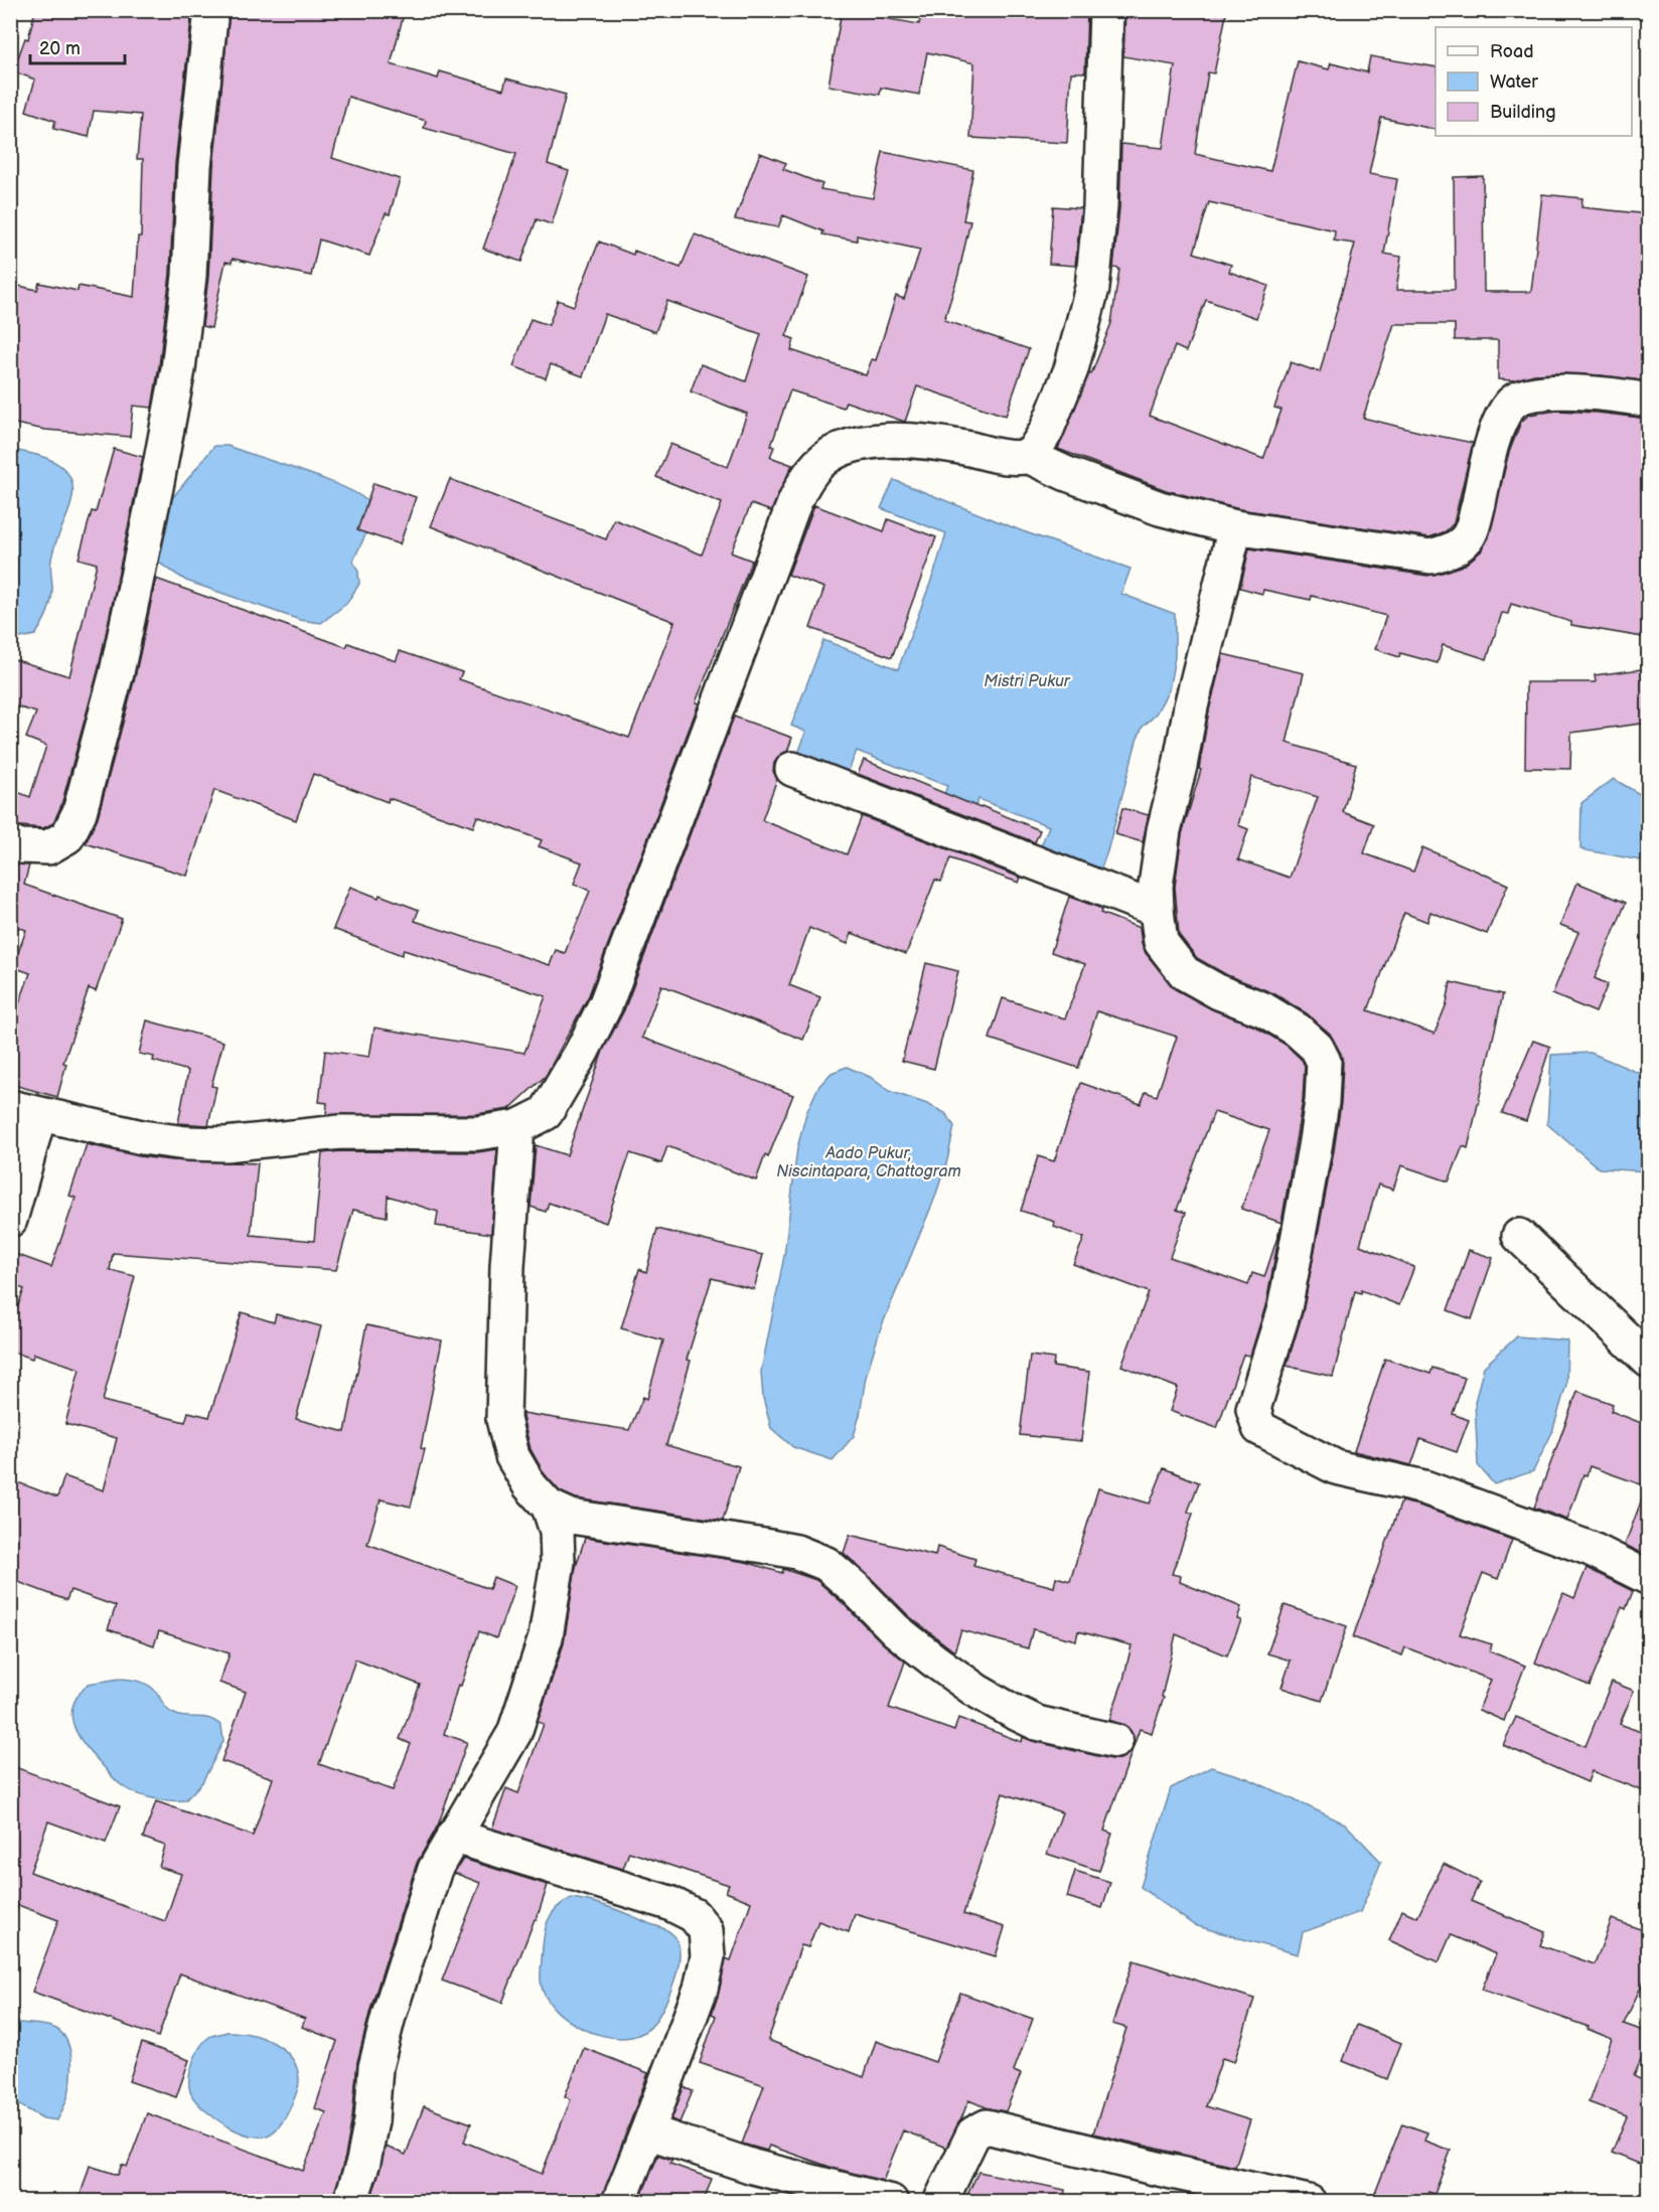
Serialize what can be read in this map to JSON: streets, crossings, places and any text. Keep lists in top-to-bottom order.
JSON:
{
  "water": ["Mistri Pukur", "Aado Pukur, Niscintapara, Chattogram"],
  "legend": ["Road", "Water", "Building"],
  "scale_bar": "20 m"
}
